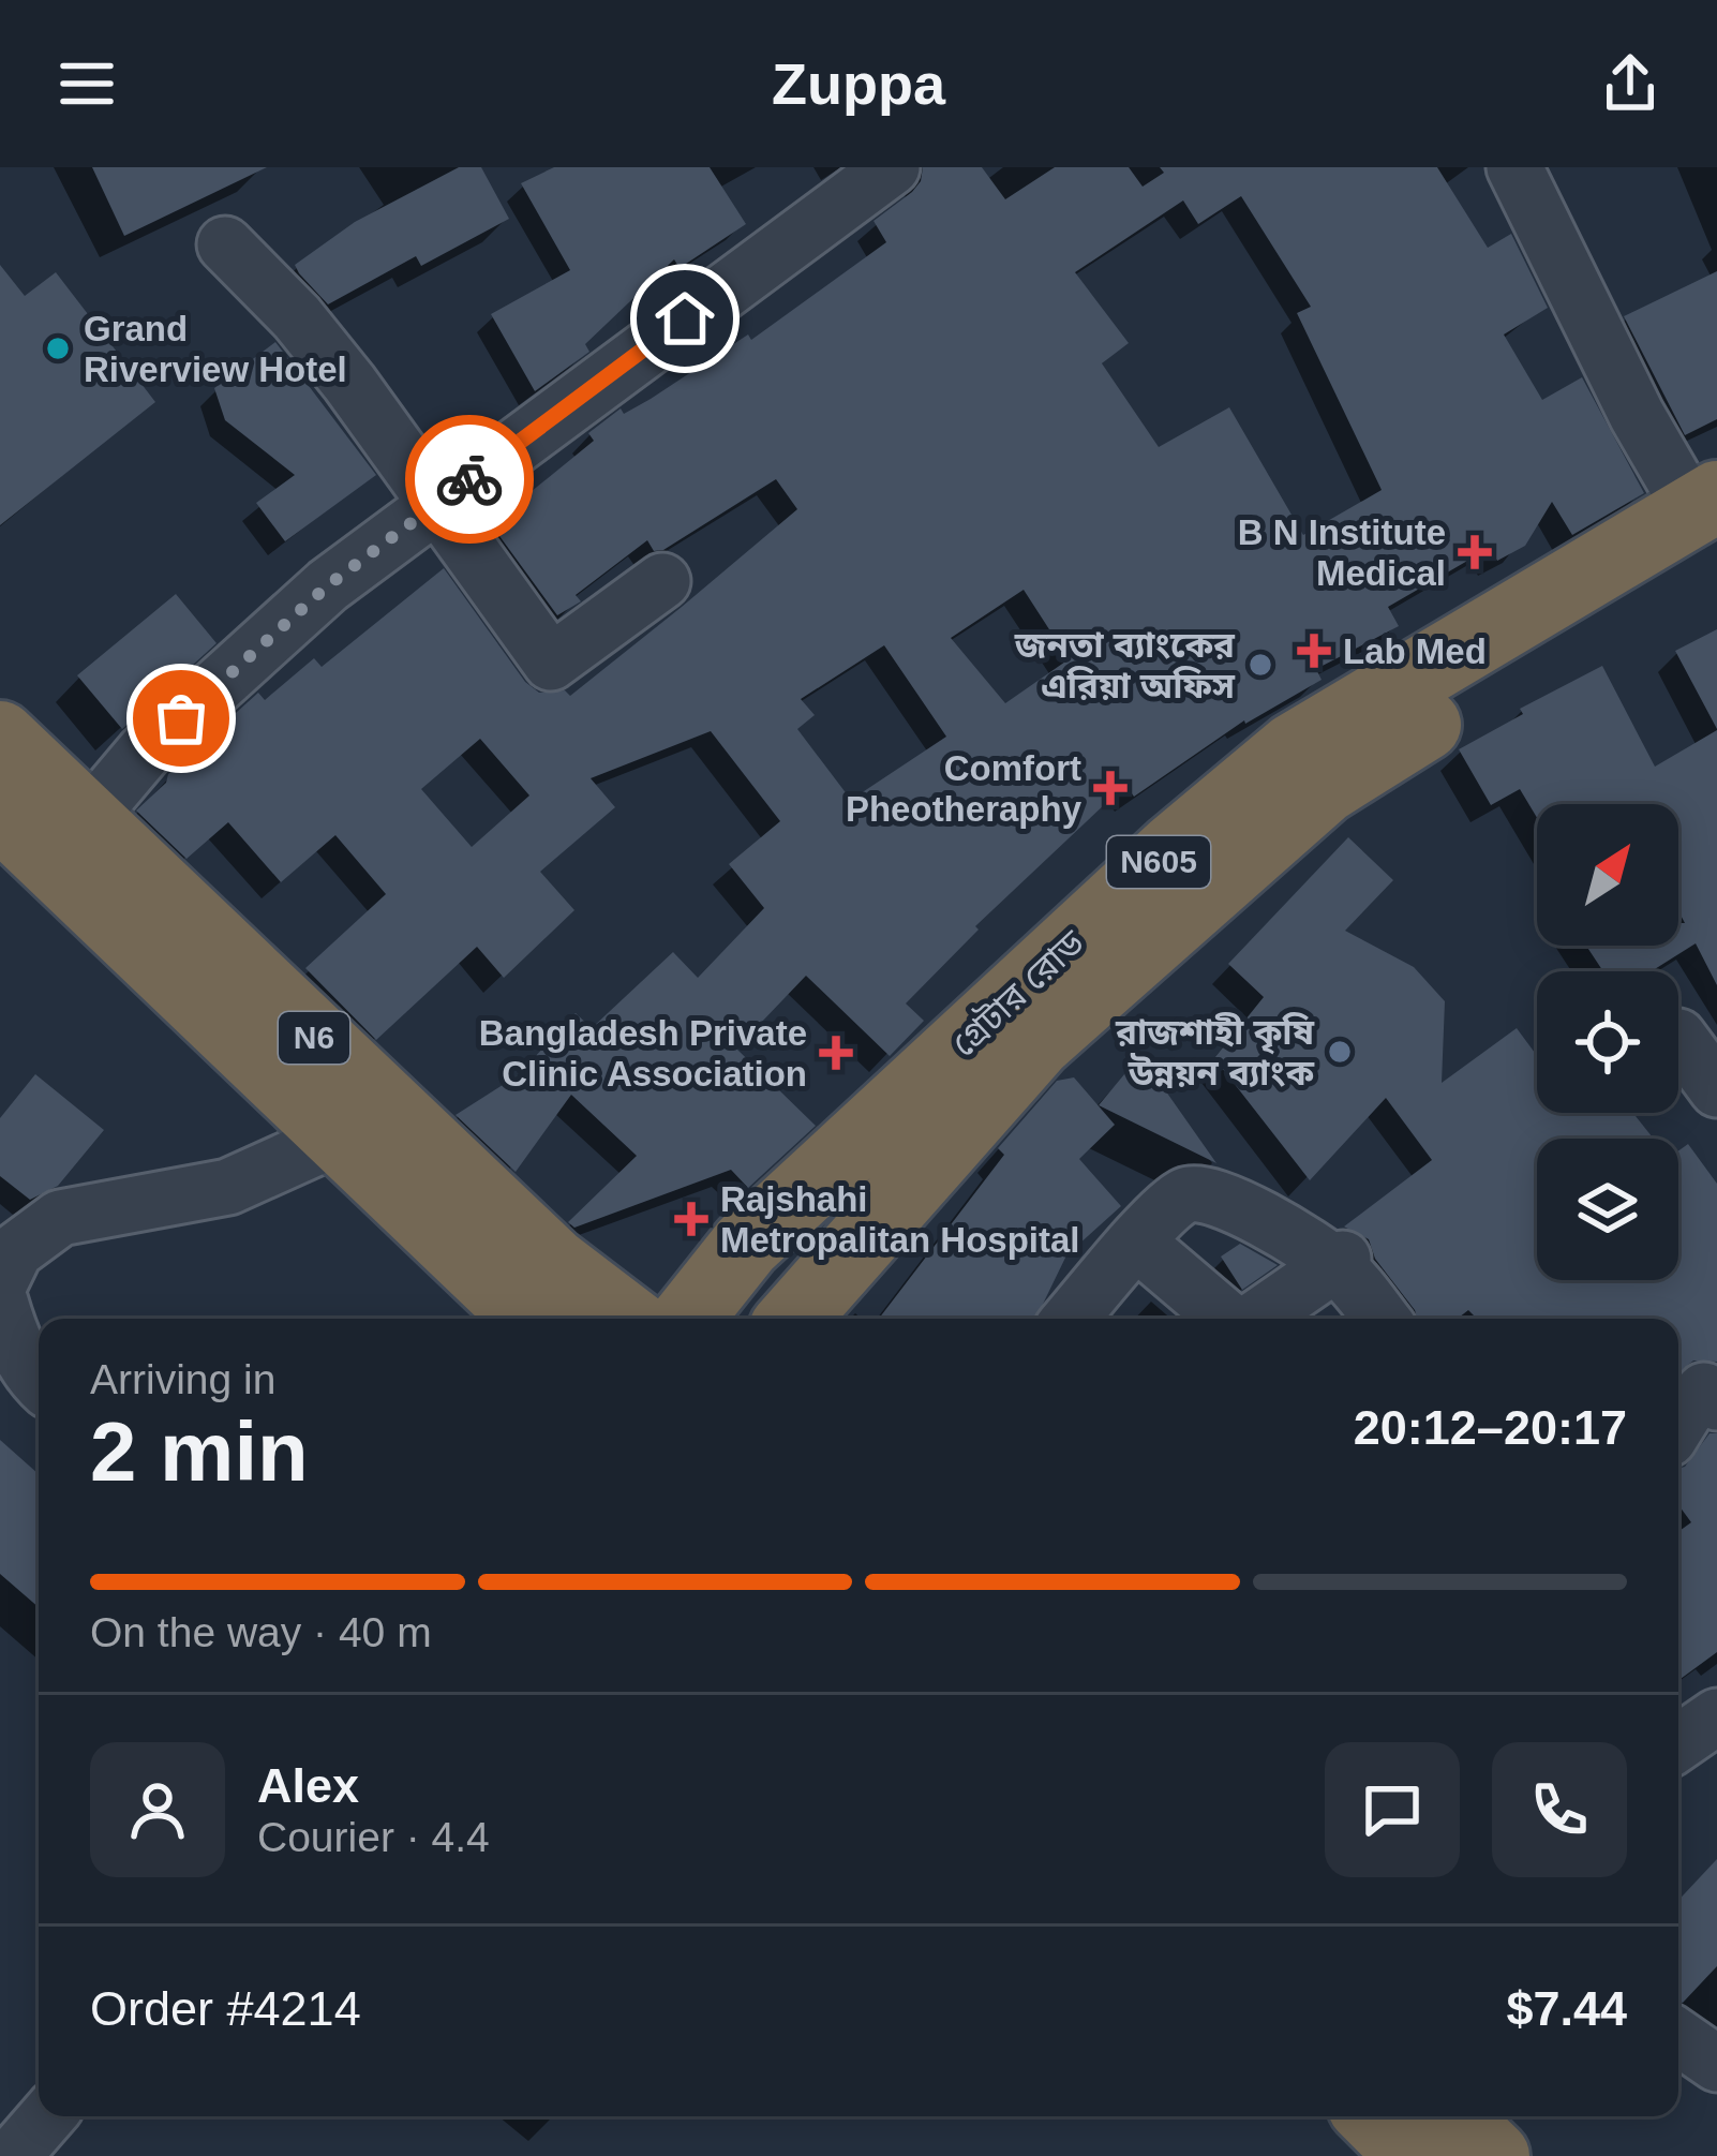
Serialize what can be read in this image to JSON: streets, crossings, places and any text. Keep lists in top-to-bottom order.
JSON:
{
  "streets": {
    "highway": ["N605", "গ্রেটার রোড", "N6"]
  },
  "places": {
    "other": ["Grand Riverview Hotel", "জনতা ব্যাংকের এরিয়া অফিস", "রাজশাহী কৃষি উন্নয়ন ব্যাংক"],
    "health": [
      "B N Institute Medical",
      "Lab Med",
      "Comfort Pheotheraphy",
      "Bangladesh Private Clinic Association",
      "Rajshahi Metropalitan Hospital"
    ]
  },
  "north": "top right",
  "page": {
    "header": "Zuppa",
    "heading": ["2 min", "Arriving in", "20:12–20:17"],
    "panel": [
      "Alex",
      "Courier · 4.4",
      "Order #4214",
      "$7.44"
    ],
    "bar": "On the way · 40 m"
  }
}
